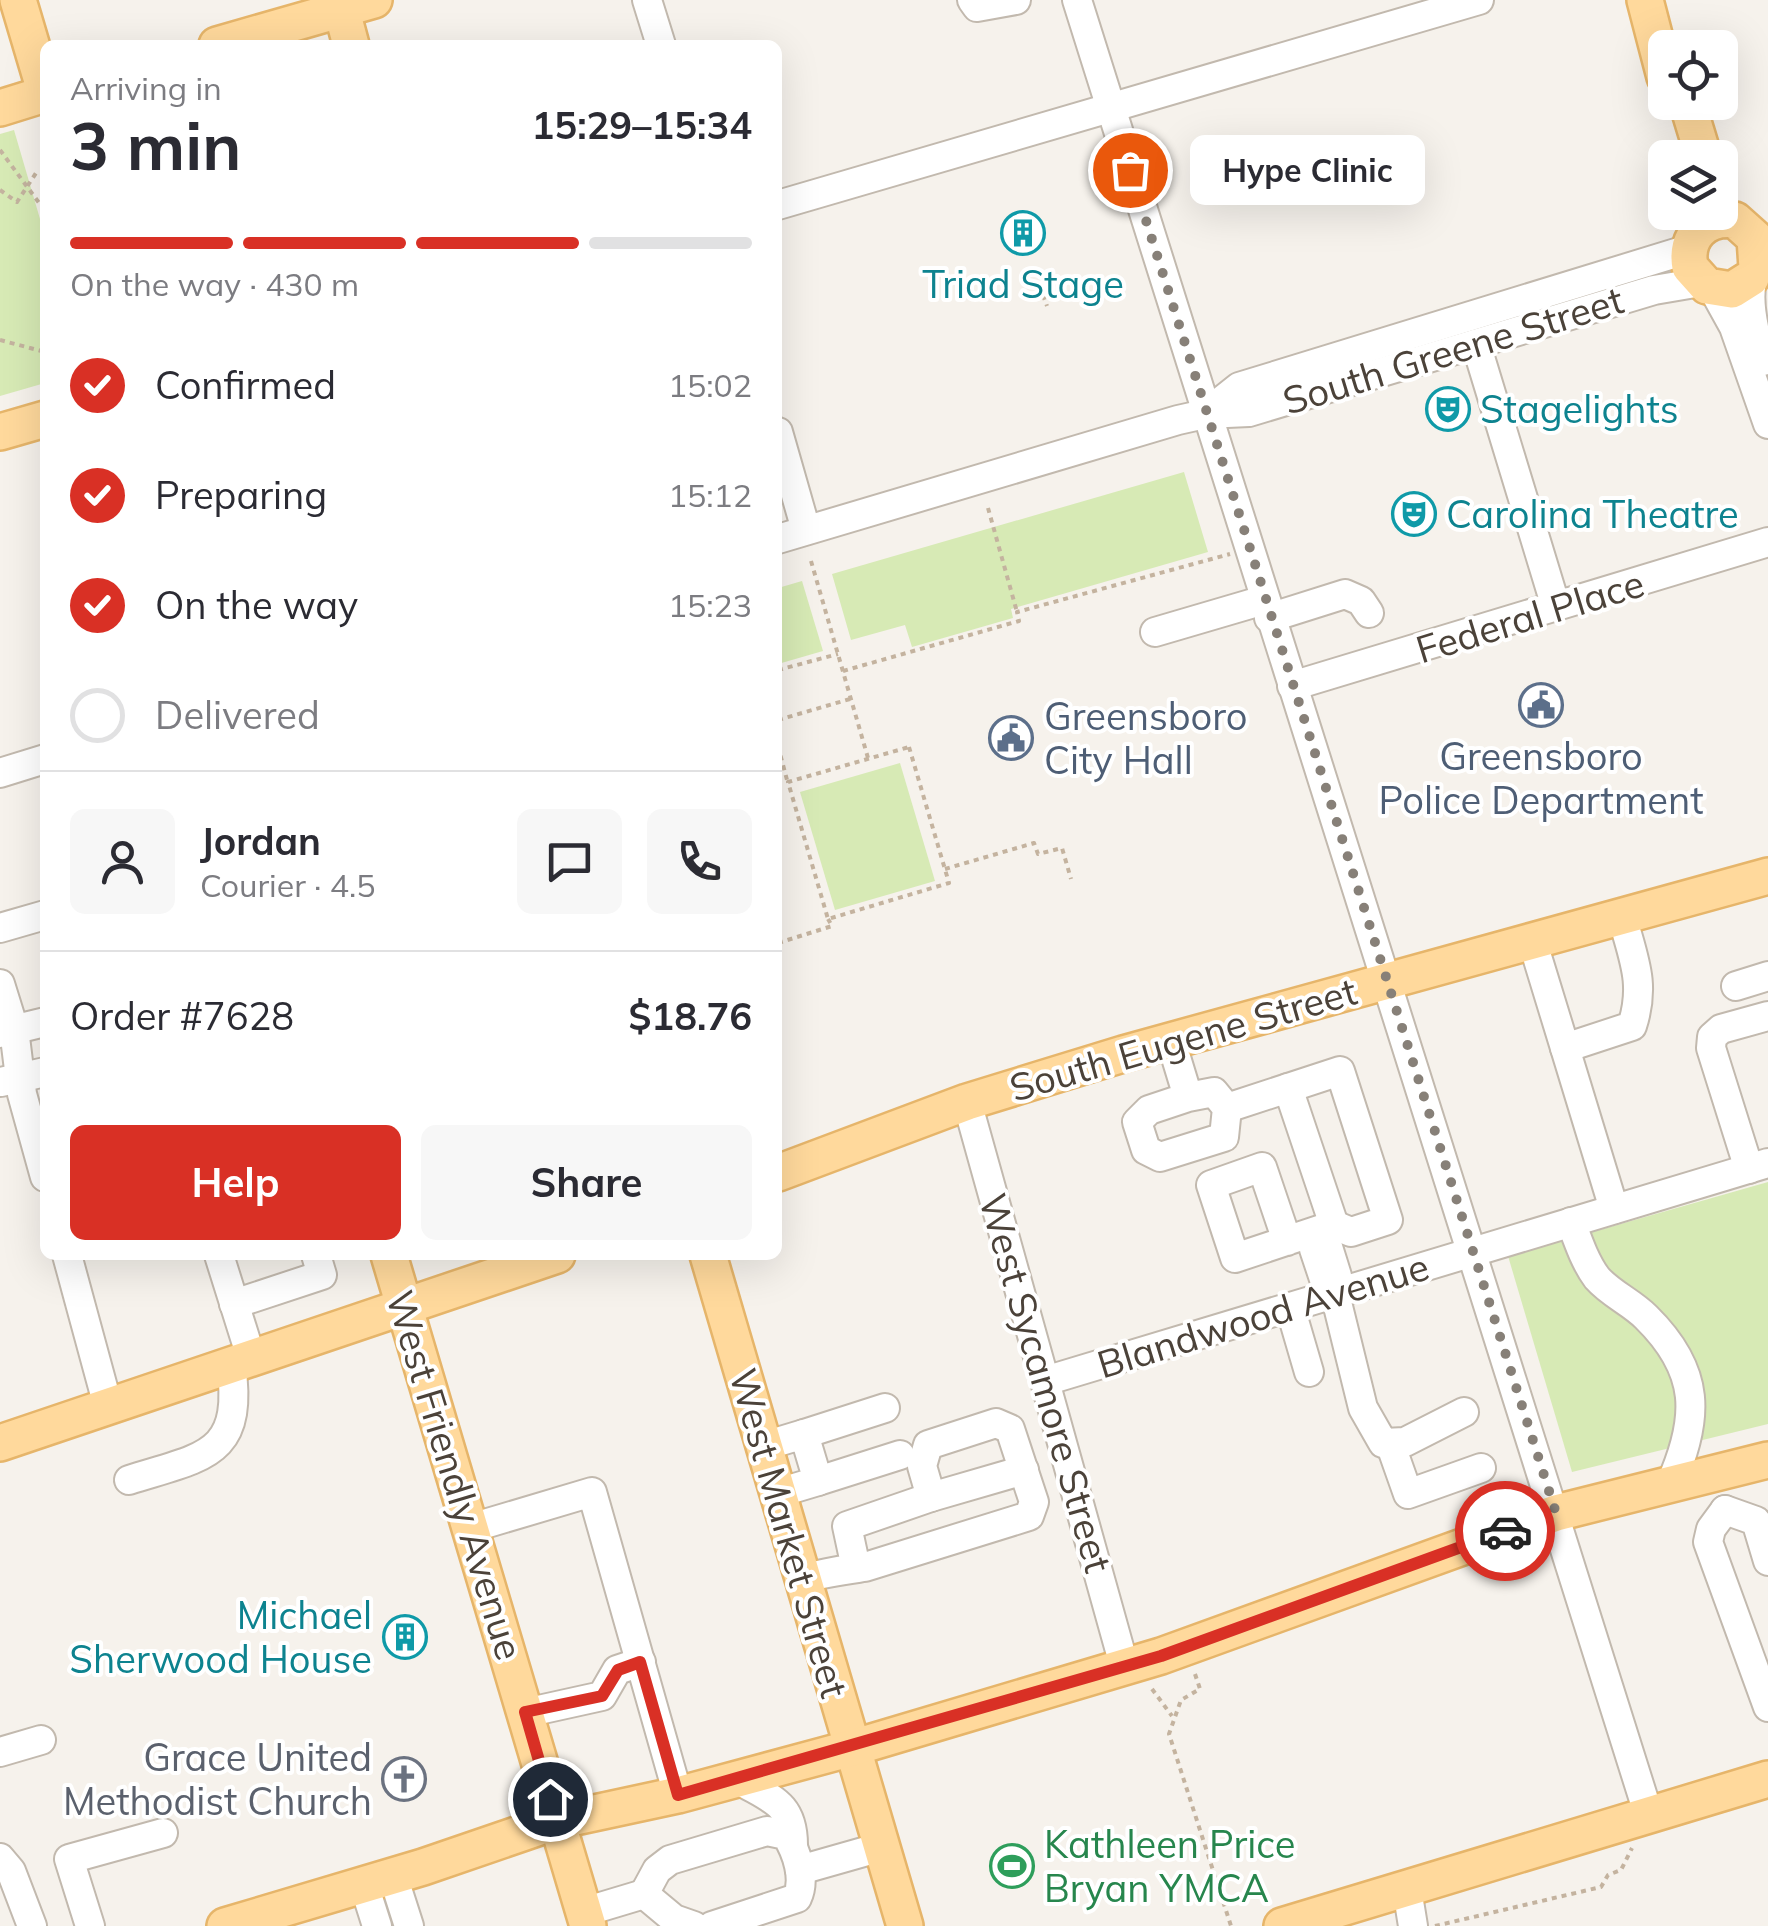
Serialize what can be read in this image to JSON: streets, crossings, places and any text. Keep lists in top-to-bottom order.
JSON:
{
  "streets": {
    "main road": ["South Eugene Street", "West Friendly Avenue", "West Market Street"],
    "street": [
      "South Greene Street",
      "Federal Place",
      "Blandwood Avenue",
      "West Sycamore Street"
    ]
  },
  "crossings": [
    ["South Eugene Street", "West Sycamore Street"],
    ["Blandwood Avenue", "West Sycamore Street"]
  ],
  "places": {
    "other": ["Hype Clinic"],
    "building": ["Triad Stage", "Michael Sherwood House"],
    "theatre": ["Stagelights", "Carolina Theatre"],
    "public building": ["Greensboro Police Department", "Greensboro City Hall"],
    "church": ["Grace United Methodist Church"],
    "sports": ["Kathleen Price Bryan YMCA"]
  },
  "page": {
    "heading": ["3 min", "Arriving in", "15:29–15:34"],
    "panel": [
      "Jordan",
      "Courier · 4.5",
      "Order #7628",
      "$18.76"
    ],
    "bubble": "Hype Clinic",
    "bar": "On the way · 430 m",
    "list": [
      ["Confirmed", "15:02"],
      ["Preparing", "15:12"],
      ["On the way", "15:23"],
      "Delivered"
    ],
    "buttons": ["Help", "Share"]
  }
}
